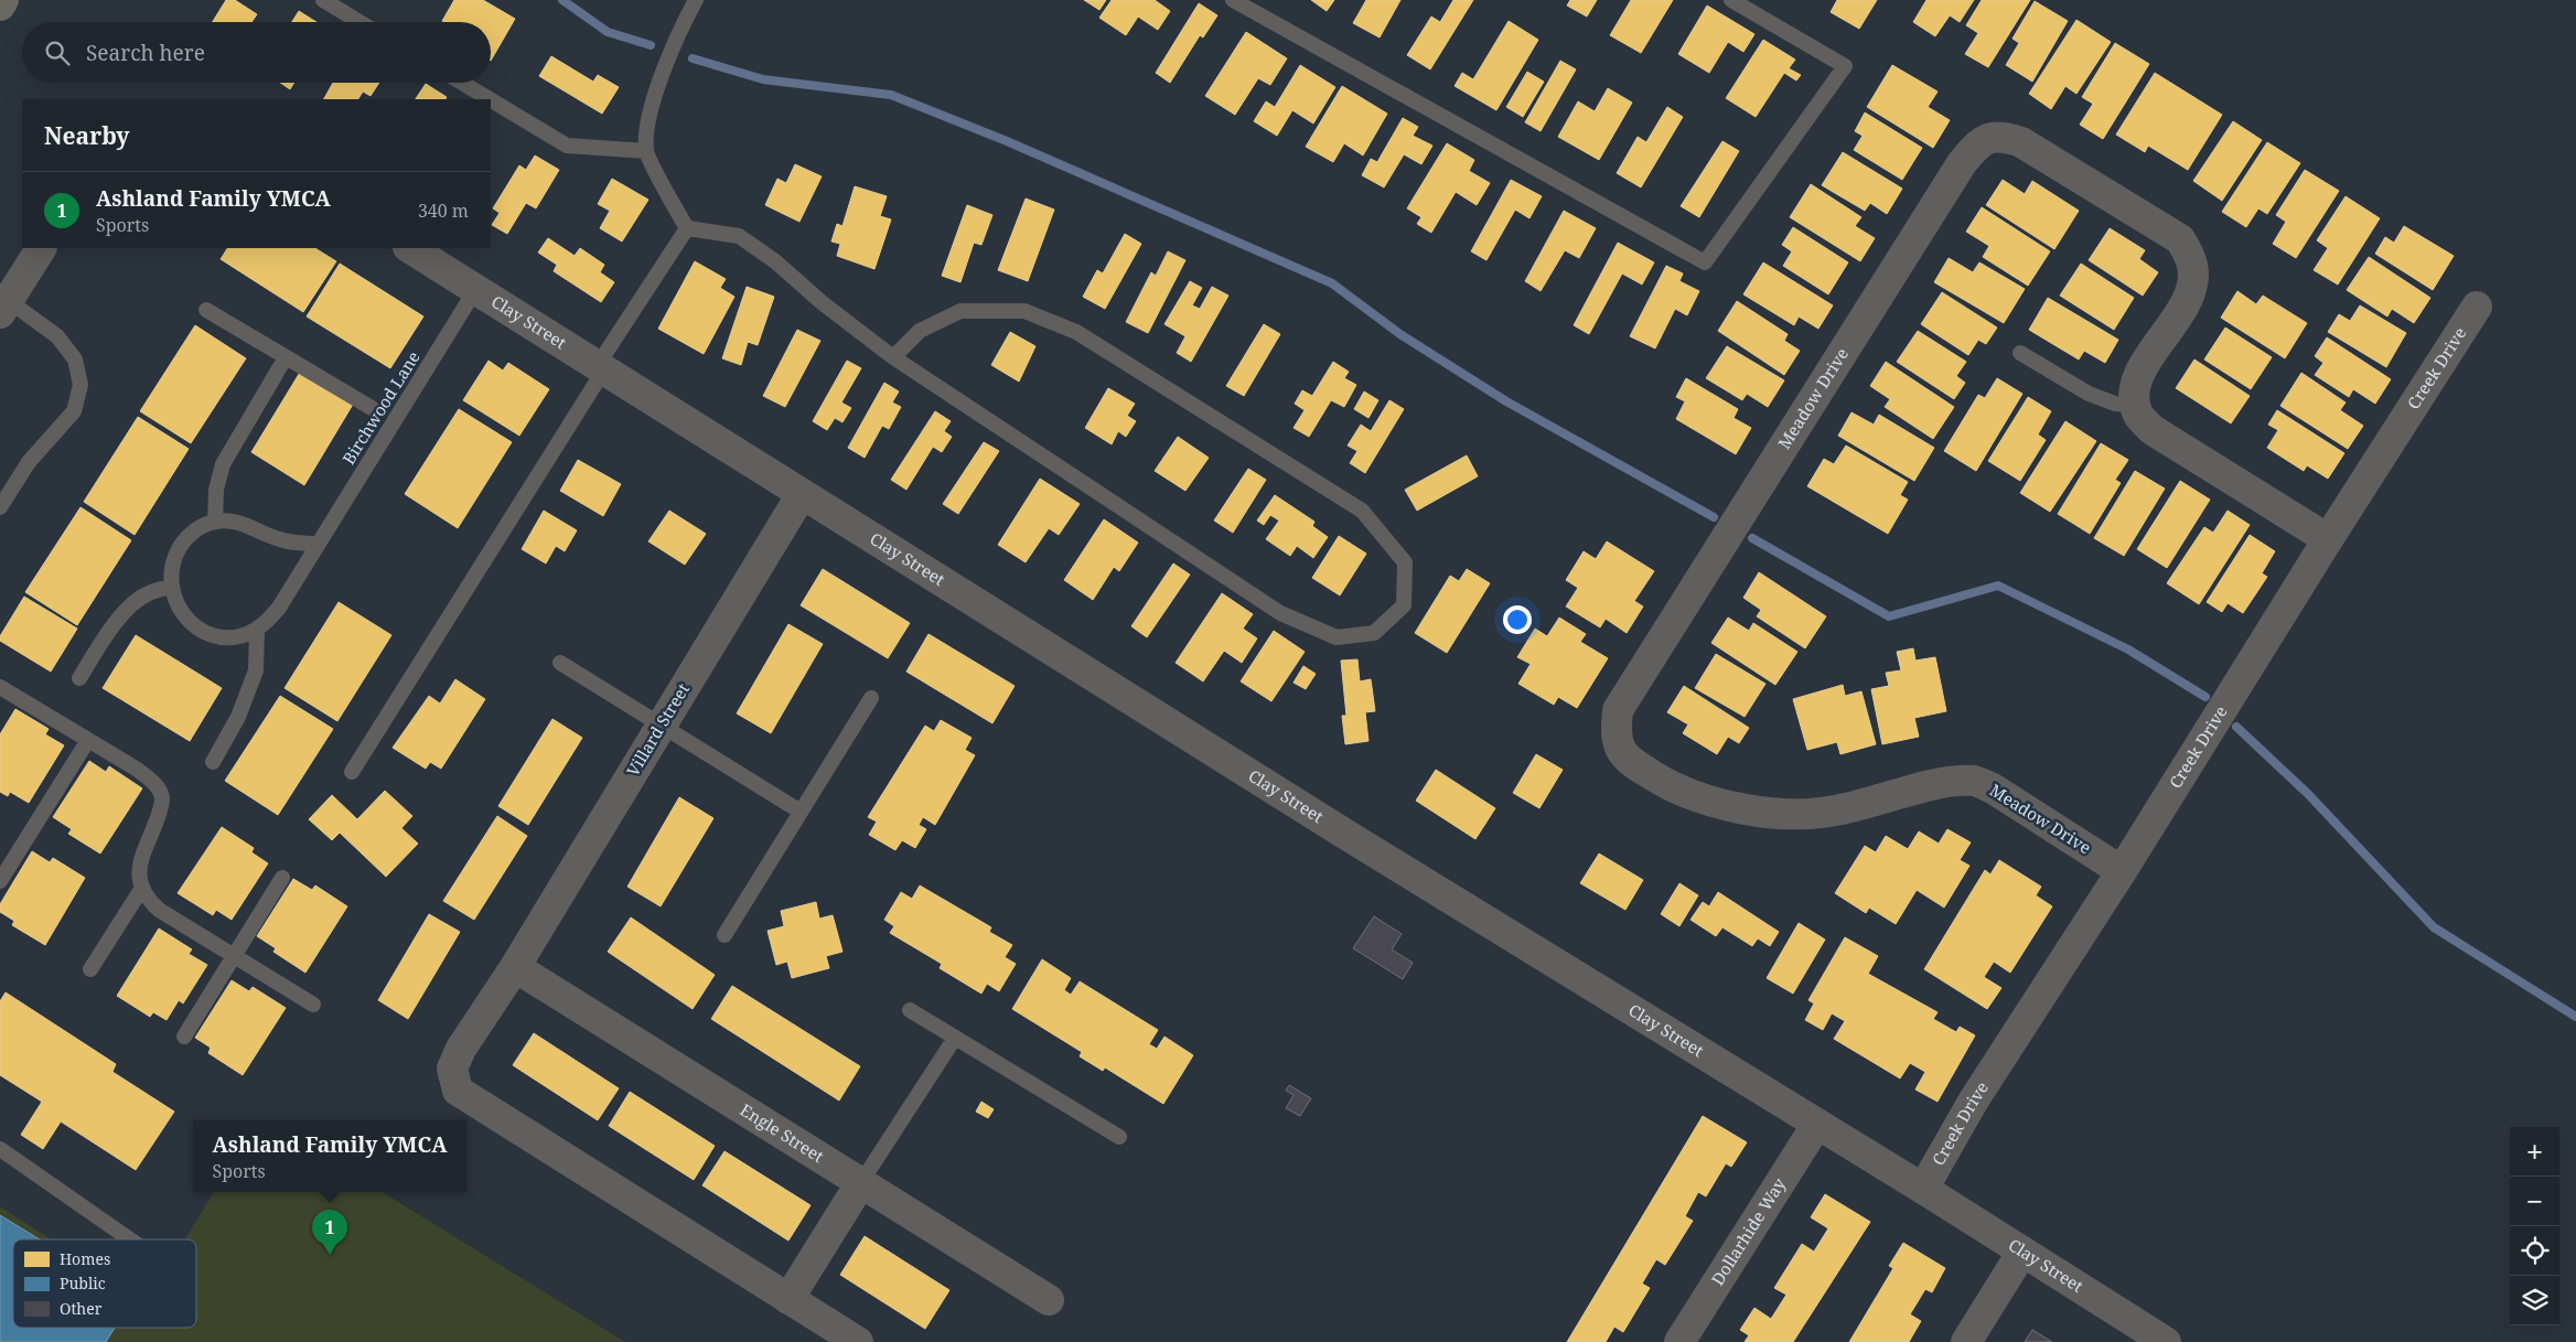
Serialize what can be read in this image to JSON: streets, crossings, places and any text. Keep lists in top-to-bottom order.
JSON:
{
  "streets": {
    "street": [
      "Clay Street",
      "Creek Drive",
      "Meadow Drive",
      "Villard Street",
      "Engle Street",
      "Dollarhide Way"
    ],
    "lane": ["Birchwood Lane"]
  },
  "crossings": [
    ["Clay Street", "Creek Drive"],
    ["Clay Street", "Birchwood Lane"],
    ["Clay Street", "Villard Street"],
    ["Clay Street", "Dollarhide Way"],
    ["Creek Drive", "Meadow Drive"],
    ["Villard Street", "Engle Street"]
  ],
  "legend": ["Homes", "Public", "Other"],
  "page": {
    "search": "Search here",
    "heading": "Nearby",
    "list": [
      {
        "mark": "1",
        "name": "Ashland Family YMCA",
        "note": "Sports",
        "value": "340 m"
      }
    ],
    "popup": ["Ashland Family YMCA", "Sports"],
    "map_buttons": ["+", "−"],
    "pins": "1"
  }
}
